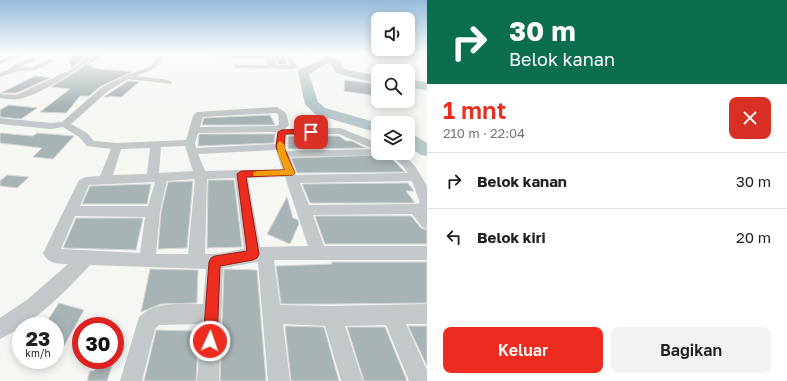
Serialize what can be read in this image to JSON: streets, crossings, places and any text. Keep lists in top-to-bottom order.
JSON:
{
  "page": {
    "turn": ["30 m", "Belok kanan"],
    "heading": ["1 mnt", "210 m · 22:04"],
    "list": [
      {
        "name": "Belok kanan",
        "value": "30 m"
      },
      {
        "name": "Belok kiri",
        "value": "20 m"
      }
    ],
    "speed": "23 km/h",
    "limit": "30",
    "buttons": ["Keluar", "Bagikan"]
  }
}
